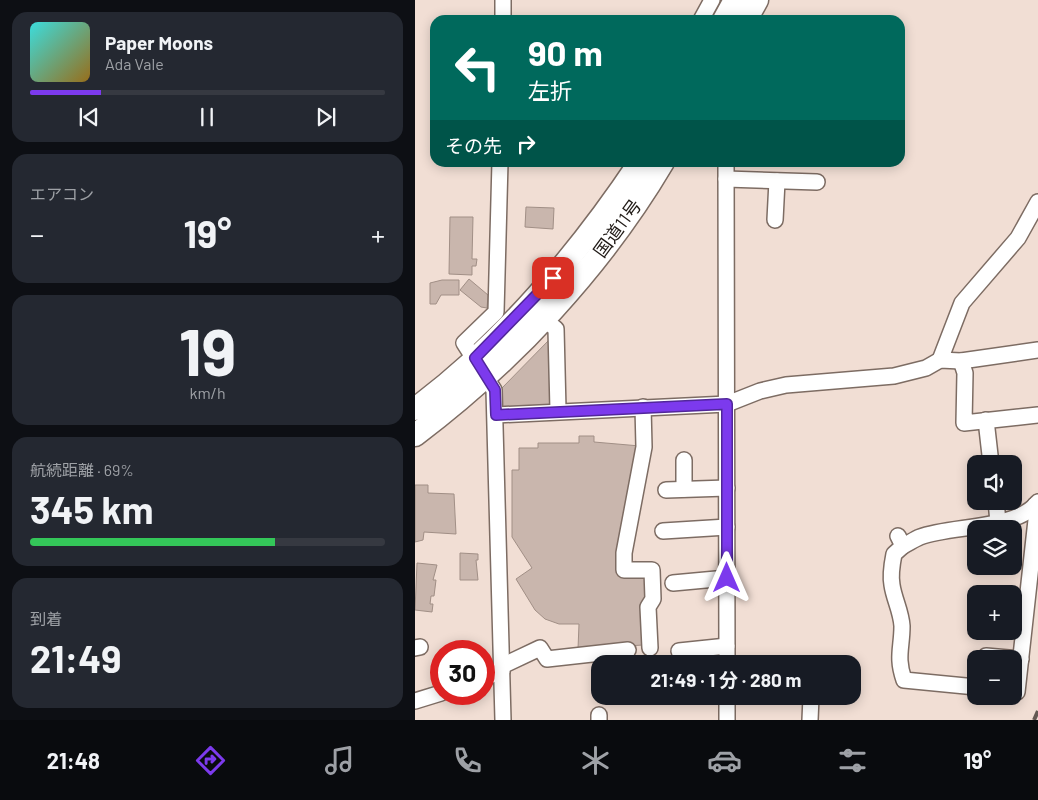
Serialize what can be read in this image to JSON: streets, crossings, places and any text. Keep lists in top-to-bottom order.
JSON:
{
  "streets": {
    "highway": ["国道11号"]
  },
  "page": {
    "turn": ["90 m", "左折"],
    "song": ["Paper Moons", "Ada Vale"],
    "then": "その先",
    "tile": [
      "エアコン",
      ["19", "km/h"],
      ["航続距離 · 69%", "345 km"],
      ["到着", "21:49"]
    ],
    "heat": ["−", "19°", "+"],
    "map_buttons": ["+", "−"],
    "limit": "30",
    "trip": "21:49 · 1 分 · 280 m",
    "tabs": ["21:48", "19°"]
  }
}
